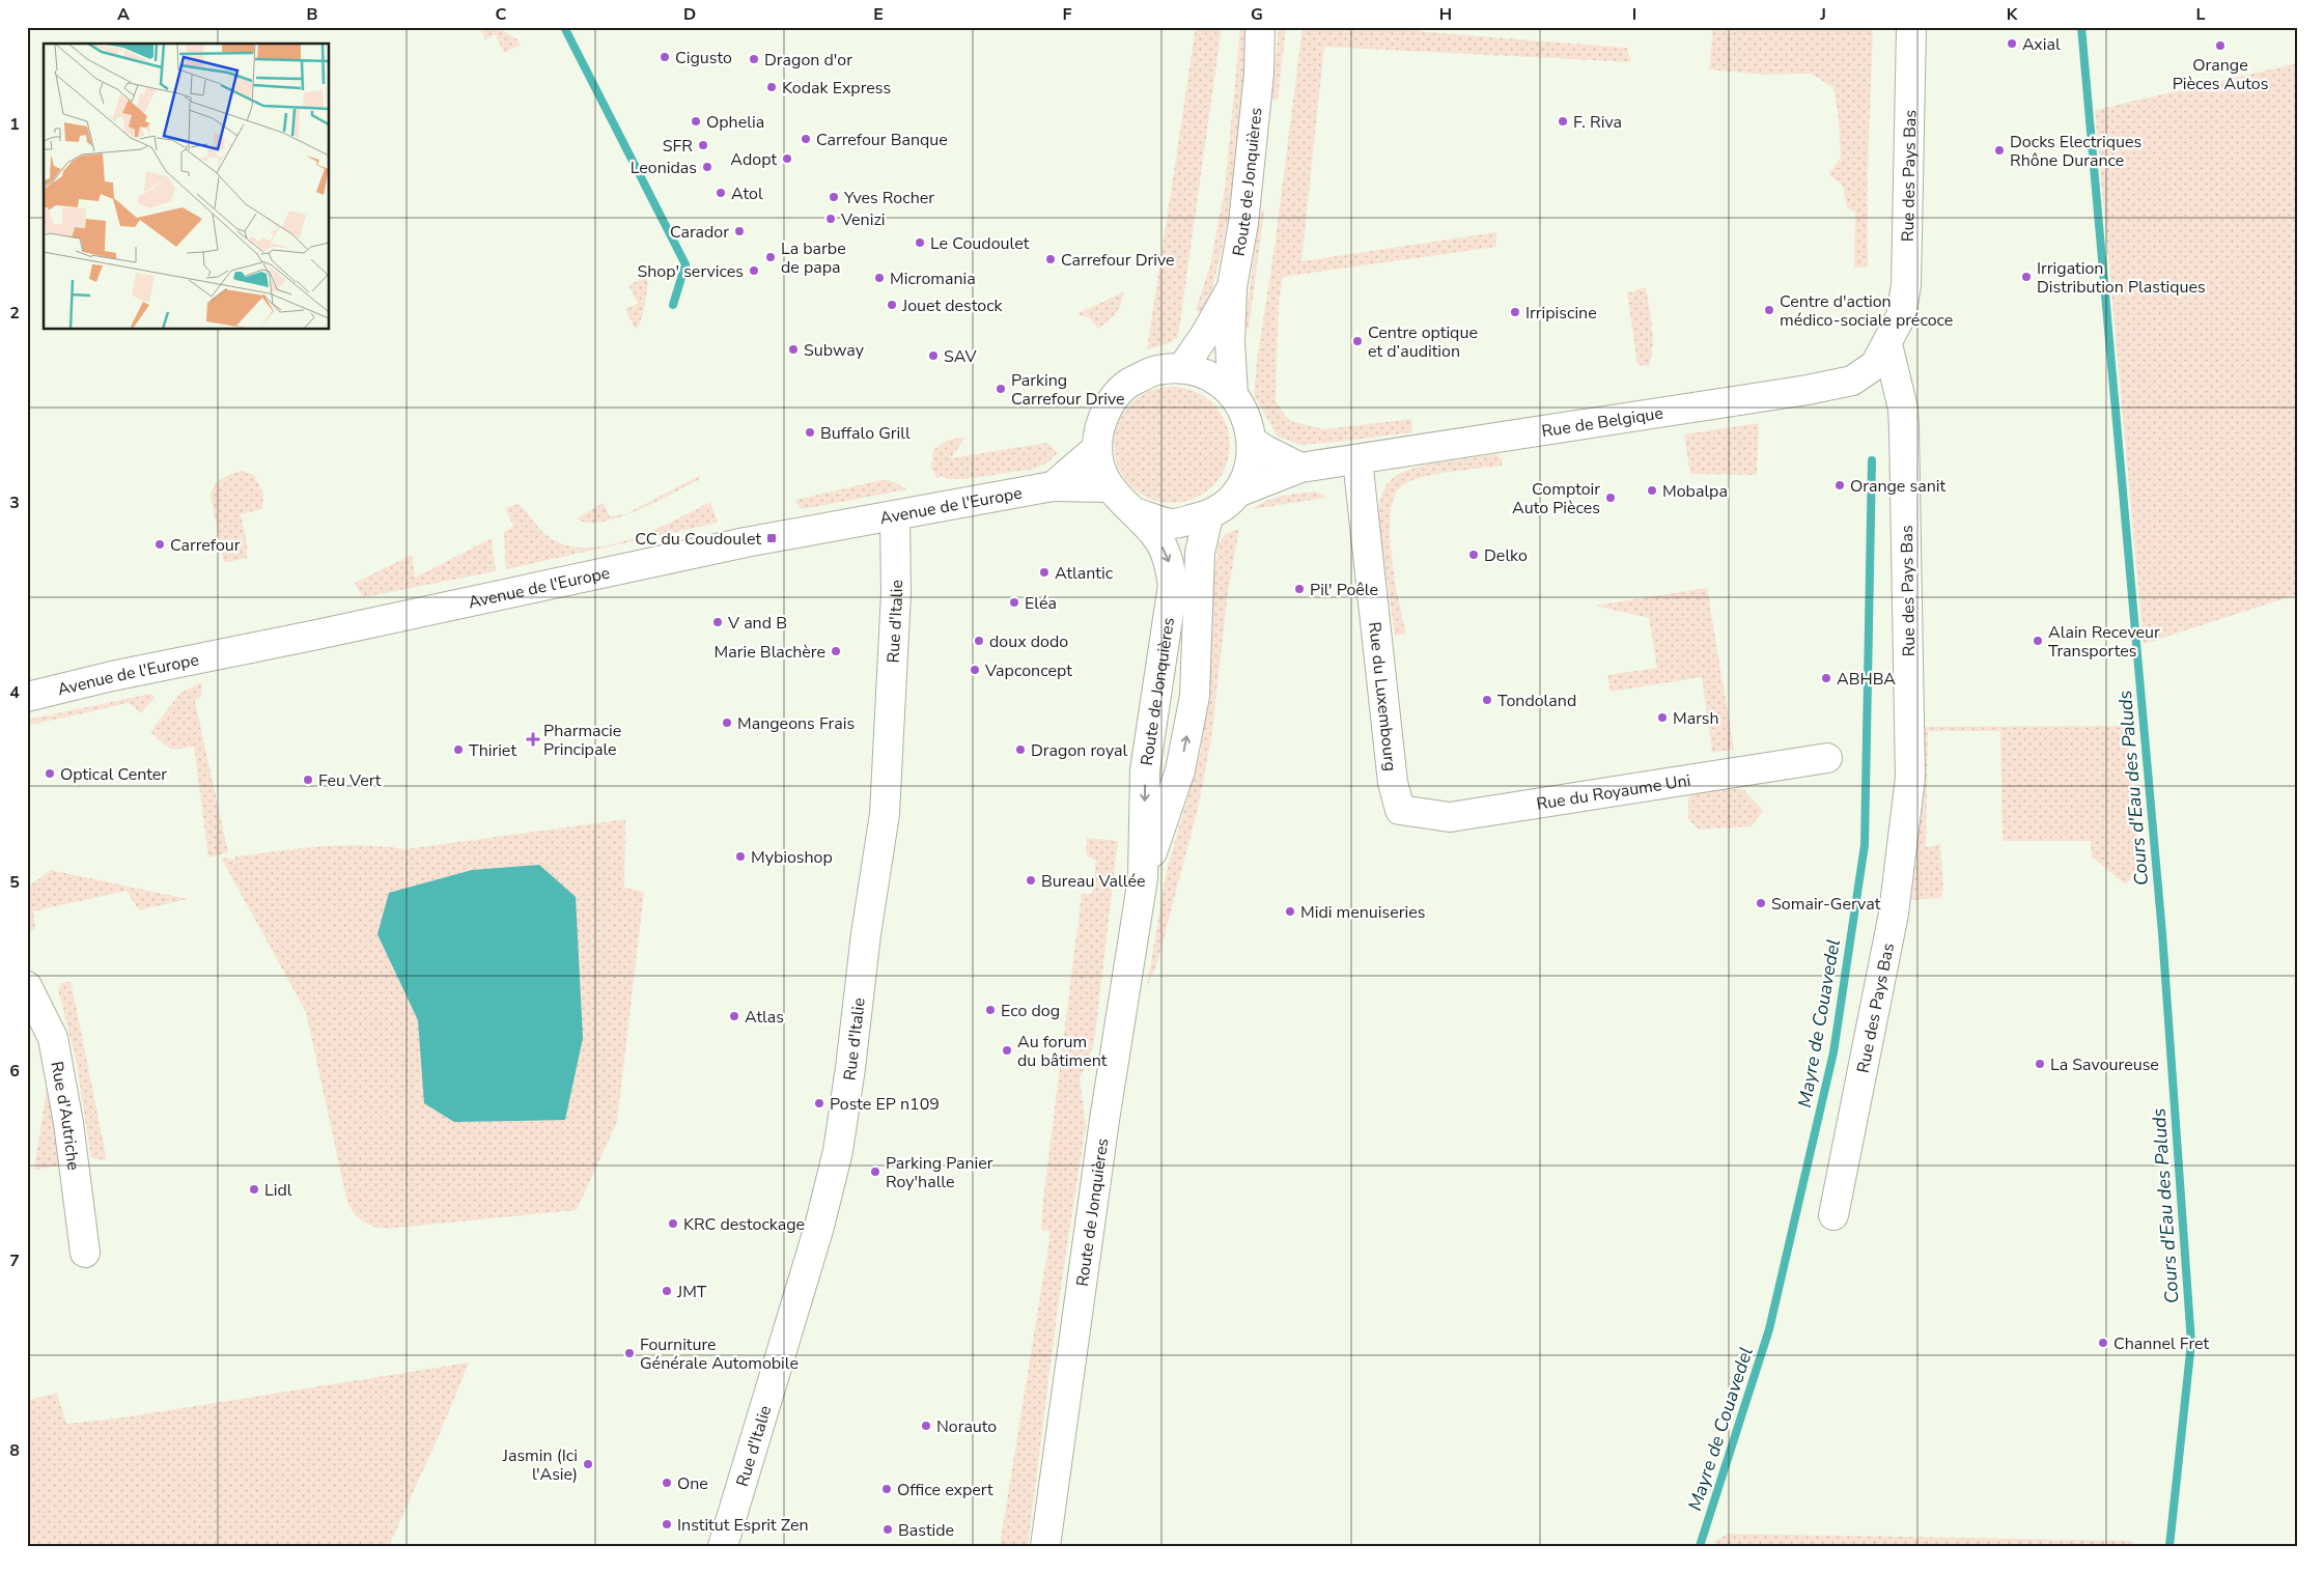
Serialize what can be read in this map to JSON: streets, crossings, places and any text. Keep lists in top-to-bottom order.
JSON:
{
  "streets": {
    "street": [
      "Rue des Pays Bas",
      "Route de Jonquières",
      "Rue de Belgique",
      "Avenue de l'Europe",
      "Rue d'Italie",
      "Rue du Luxembourg",
      "Rue du Royaume Uni",
      "Rue d'Autriche"
    ]
  },
  "crossings": [
    ["Rue des Pays Bas", "Rue de Belgique"],
    ["Route de Jonquières", "Rue de Belgique"],
    ["Route de Jonquières", "Avenue de l'Europe"],
    ["Rue de Belgique", "Avenue de l'Europe"],
    ["Rue de Belgique", "Rue du Luxembourg"],
    ["Avenue de l'Europe", "Rue d'Italie"],
    ["Rue du Luxembourg", "Rue du Royaume Uni"]
  ],
  "water": ["Cours d'Eau des Paluds", "Mayre de Couavedel"],
  "places": {
    "other": [
      "Axial",
      "Orange Pièces Autos",
      "Cigusto",
      "Dragon d'or",
      "Kodak Express",
      "Ophelia",
      "F. Riva",
      "Carrefour Banque",
      "SFR",
      "Docks Electriques Rhône Durance",
      "Adopt",
      "Leonidas",
      "Atol",
      "Yves Rocher",
      "Venizi",
      "Carador",
      "Le Coudoulet",
      "La barbe de papa",
      "Carrefour Drive",
      "Shop' services",
      "Irrigation Distribution Plastiques",
      "Micromania",
      "Jouet destock",
      "Centre d'action médico-sociale précoce",
      "Irripiscine",
      "Centre optique et d’audition",
      "Subway",
      "SAV",
      "Parking Carrefour Drive",
      "Buffalo Grill",
      "Orange sanit",
      "Mobalpa",
      "Comptoir Auto Pièces",
      "Carrefour",
      "Delko",
      "Atlantic",
      "Pil' Poêle",
      "Eléa",
      "V and B",
      "doux dodo",
      "Alain Receveur Transportes",
      "Marie Blachère",
      "Vapconcept",
      "ABHBA",
      "Tondoland",
      "Marsh",
      "Mangeons Frais",
      "Thiriet",
      "Dragon royal",
      "Optical Center",
      "Feu Vert",
      "Mybioshop",
      "Bureau Vallée",
      "Somair-Gervat",
      "Midi menuiseries",
      "Eco dog",
      "Atlas",
      "Au forum du bâtiment",
      "La Savoureuse",
      "Poste EP n109",
      "Parking Panier Roy'halle",
      "Lidl",
      "KRC destockage",
      "JMT",
      "Channel Fret",
      "Fourniture Générale Automobile",
      "Norauto",
      "Jasmin (Ici l'Asie)",
      "One",
      "Office expert",
      "Institut Esprit Zen",
      "Bastide"
    ],
    "transit": ["CC du Coudoulet"],
    "health": ["Pharmacie Principale"]
  },
  "grid": {
    "columns": [
      "A",
      "B",
      "C",
      "D",
      "E",
      "F",
      "G",
      "H",
      "I",
      "J",
      "K",
      "L"
    ],
    "rows": [
      "1",
      "2",
      "3",
      "4",
      "5",
      "6",
      "7",
      "8"
    ]
  }
}
